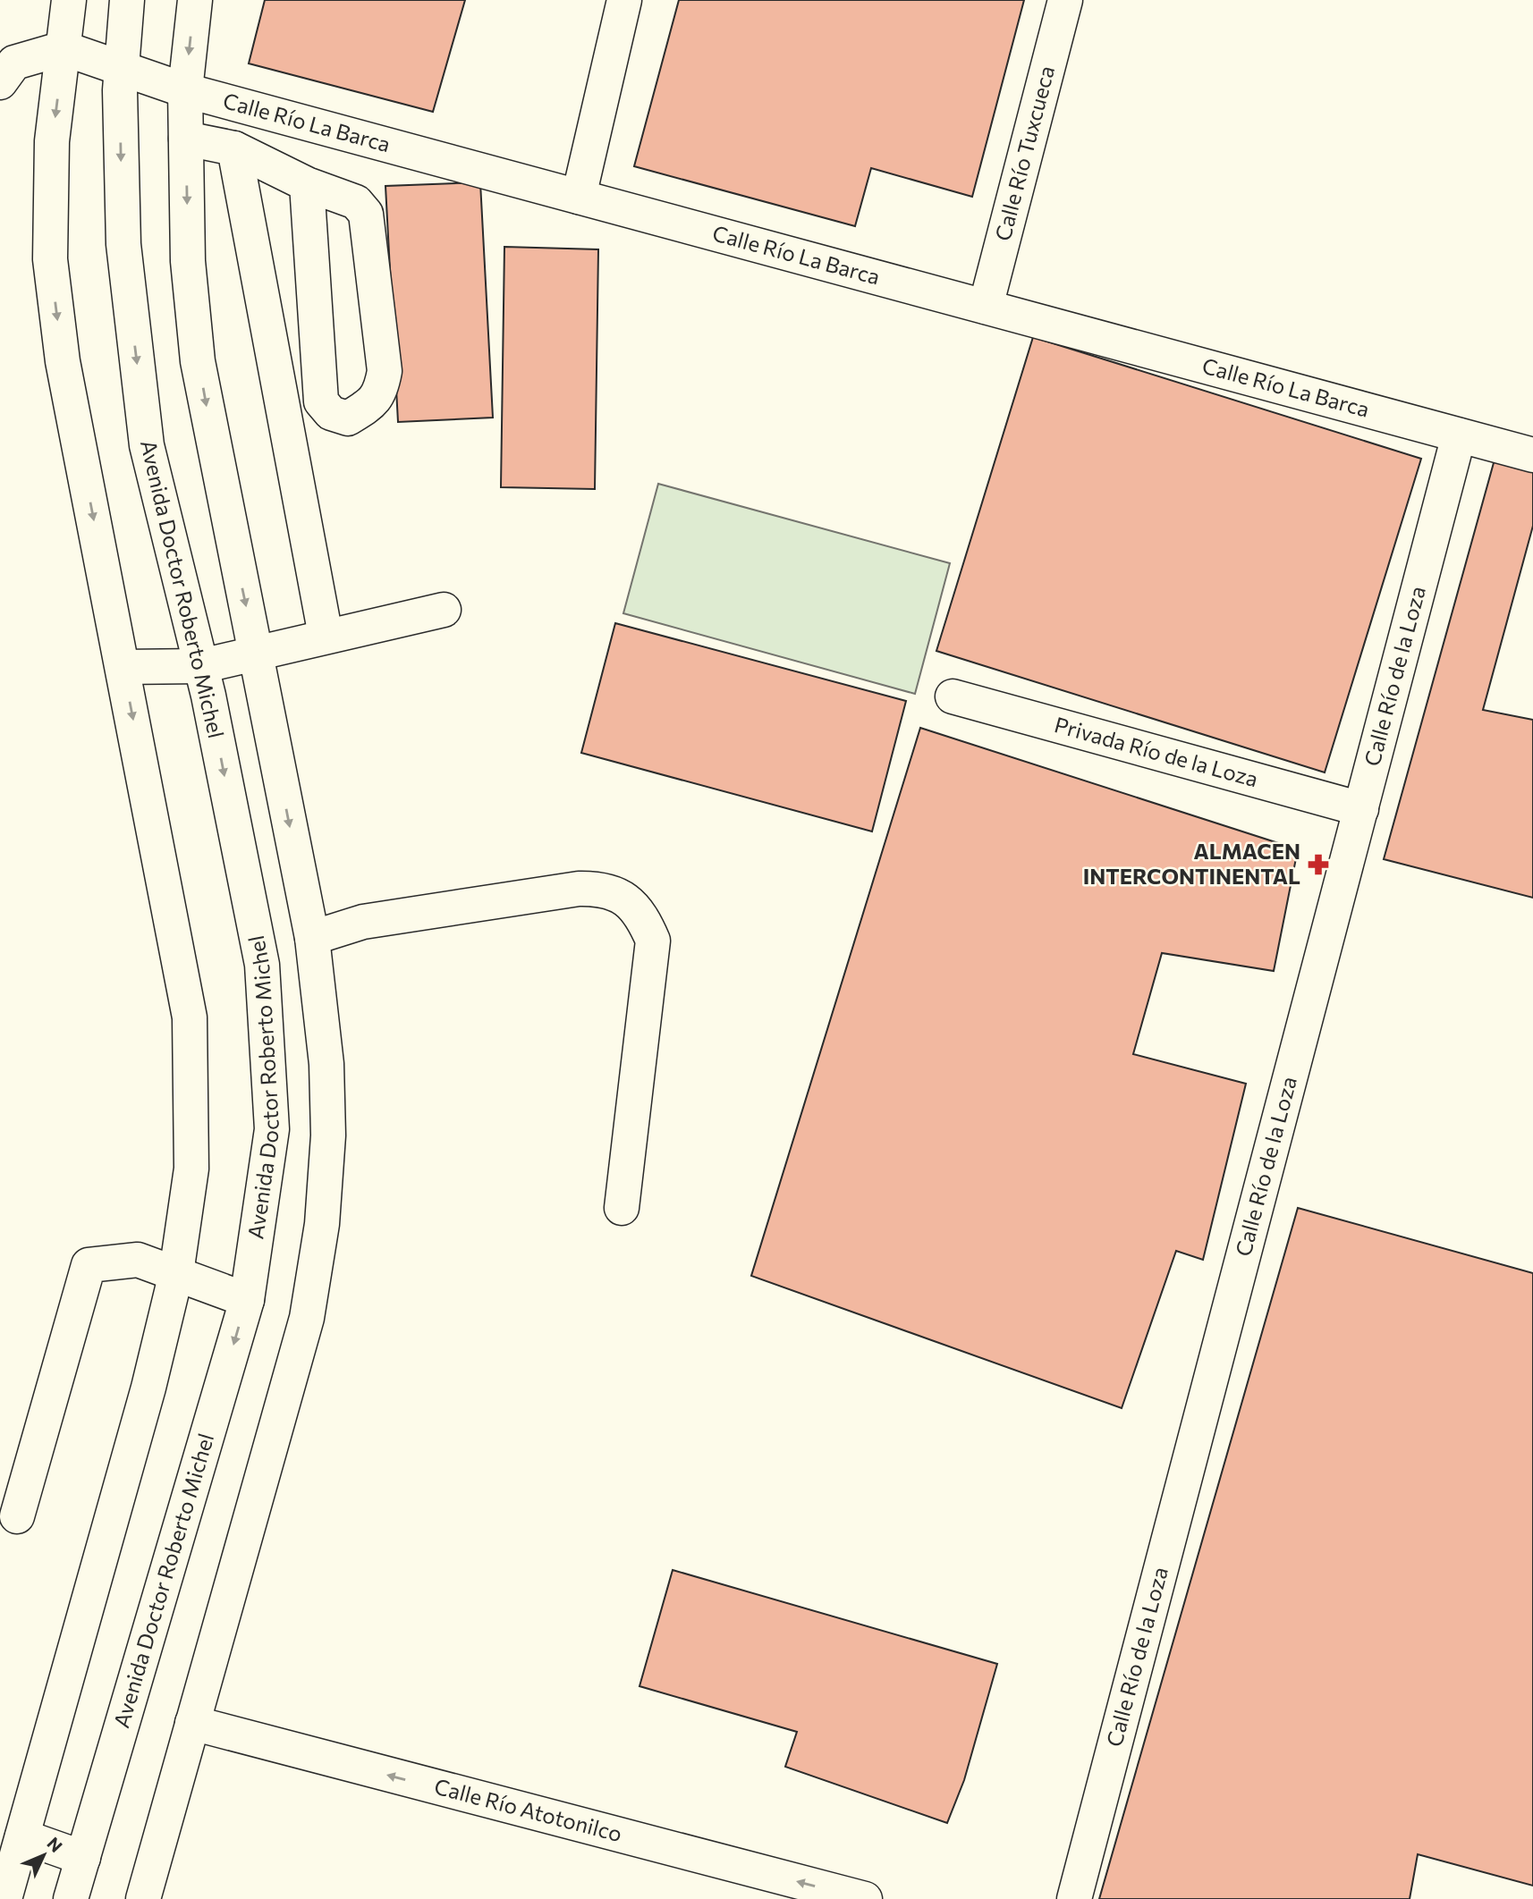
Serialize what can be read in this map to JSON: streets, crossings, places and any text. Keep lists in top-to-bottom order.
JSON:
{
  "streets": {
    "main road": [
      "Calle Río La Barca",
      "Calle Río Tuxcueca",
      "Avenida Doctor Roberto Michel",
      "Calle Río de la Loza",
      "Privada Río de la Loza",
      "Calle Río Atotonilco"
    ]
  },
  "crossings": [
    ["Calle Río La Barca", "Calle Río Tuxcueca"],
    ["Calle Río La Barca", "Avenida Doctor Roberto Michel"],
    ["Calle Río La Barca", "Calle Río de la Loza"],
    ["Calle Río de la Loza", "Privada Río de la Loza"]
  ],
  "one_way": ["Calle Río Atotonilco"],
  "places": {
    "pharmacy": ["ALMACEN INTERCONTINENTAL"]
  },
  "north": "top right"
}
